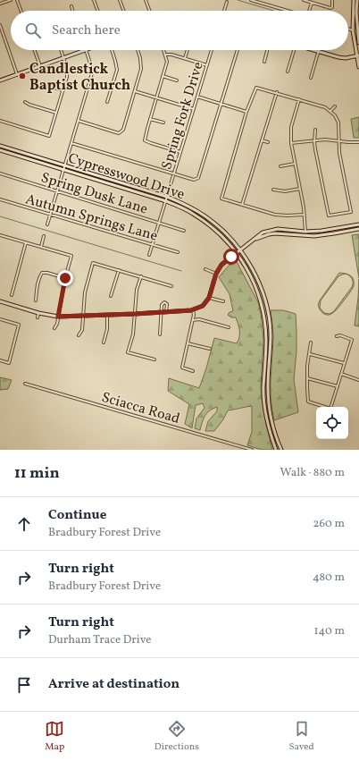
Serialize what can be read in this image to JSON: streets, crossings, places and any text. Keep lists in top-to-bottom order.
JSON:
{
  "streets": {
    "main road": ["Cypresswood Drive"],
    "street": [
      "Spring Fork Drive",
      "Spring Dusk Lane",
      "Autumn Springs Lane",
      "Sciacca Road"
    ]
  },
  "crossings": [
    ["Spring Fork Drive", "Cypresswood Drive"],
    ["Spring Fork Drive", "Spring Dusk Lane"],
    ["Spring Fork Drive", "Autumn Springs Lane"]
  ],
  "places": ["Candlestick Baptist Church"],
  "page": {
    "search": "Search here",
    "heading": ["11 min", "Walk · 880 m"],
    "list": [
      ["Continue", "Bradbury Forest Drive", "260 m"],
      ["Turn right", "Bradbury Forest Drive", "480 m"],
      ["Turn right", "Durham Trace Drive", "140 m"],
      "Arrive at destination"
    ],
    "nav": ["Map", "Directions", "Saved"]
  }
}
